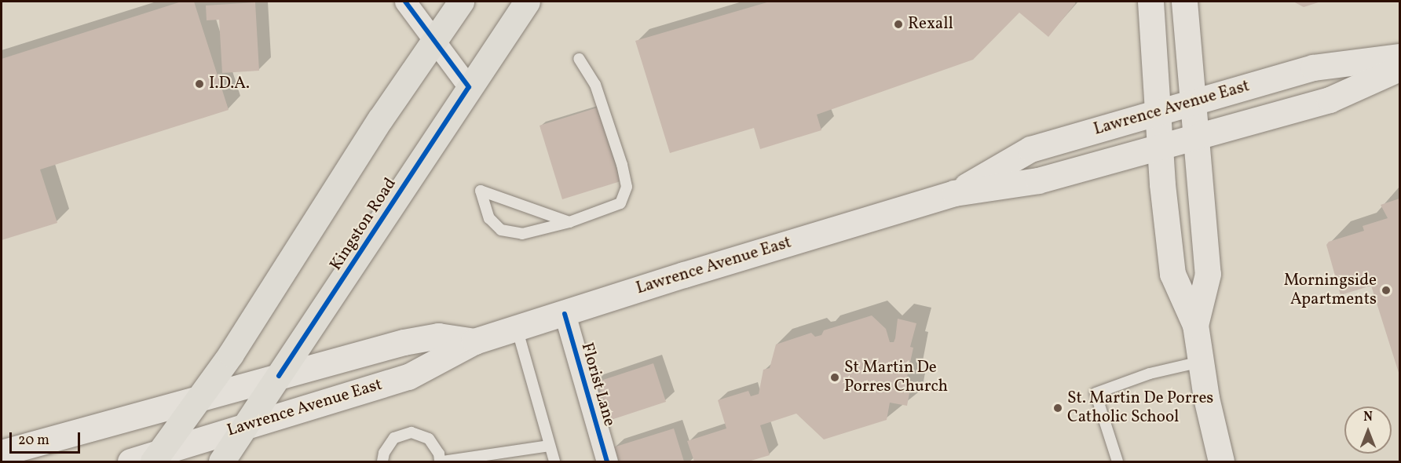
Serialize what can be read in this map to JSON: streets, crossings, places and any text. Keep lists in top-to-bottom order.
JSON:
{
  "streets": {
    "main road": ["Lawrence Avenue East", "Kingston Road"],
    "street": ["Florist Lane"]
  },
  "crossings": [
    ["Lawrence Avenue East", "Kingston Road"],
    ["Lawrence Avenue East", "Florist Lane"]
  ],
  "places": [
    "Rexall",
    "I.D.A.",
    "Morningside Apartments",
    "St Martin De Porres Church",
    "St. Martin De Porres Catholic School"
  ],
  "scale_bar": "20 m",
  "north": "top"
}
